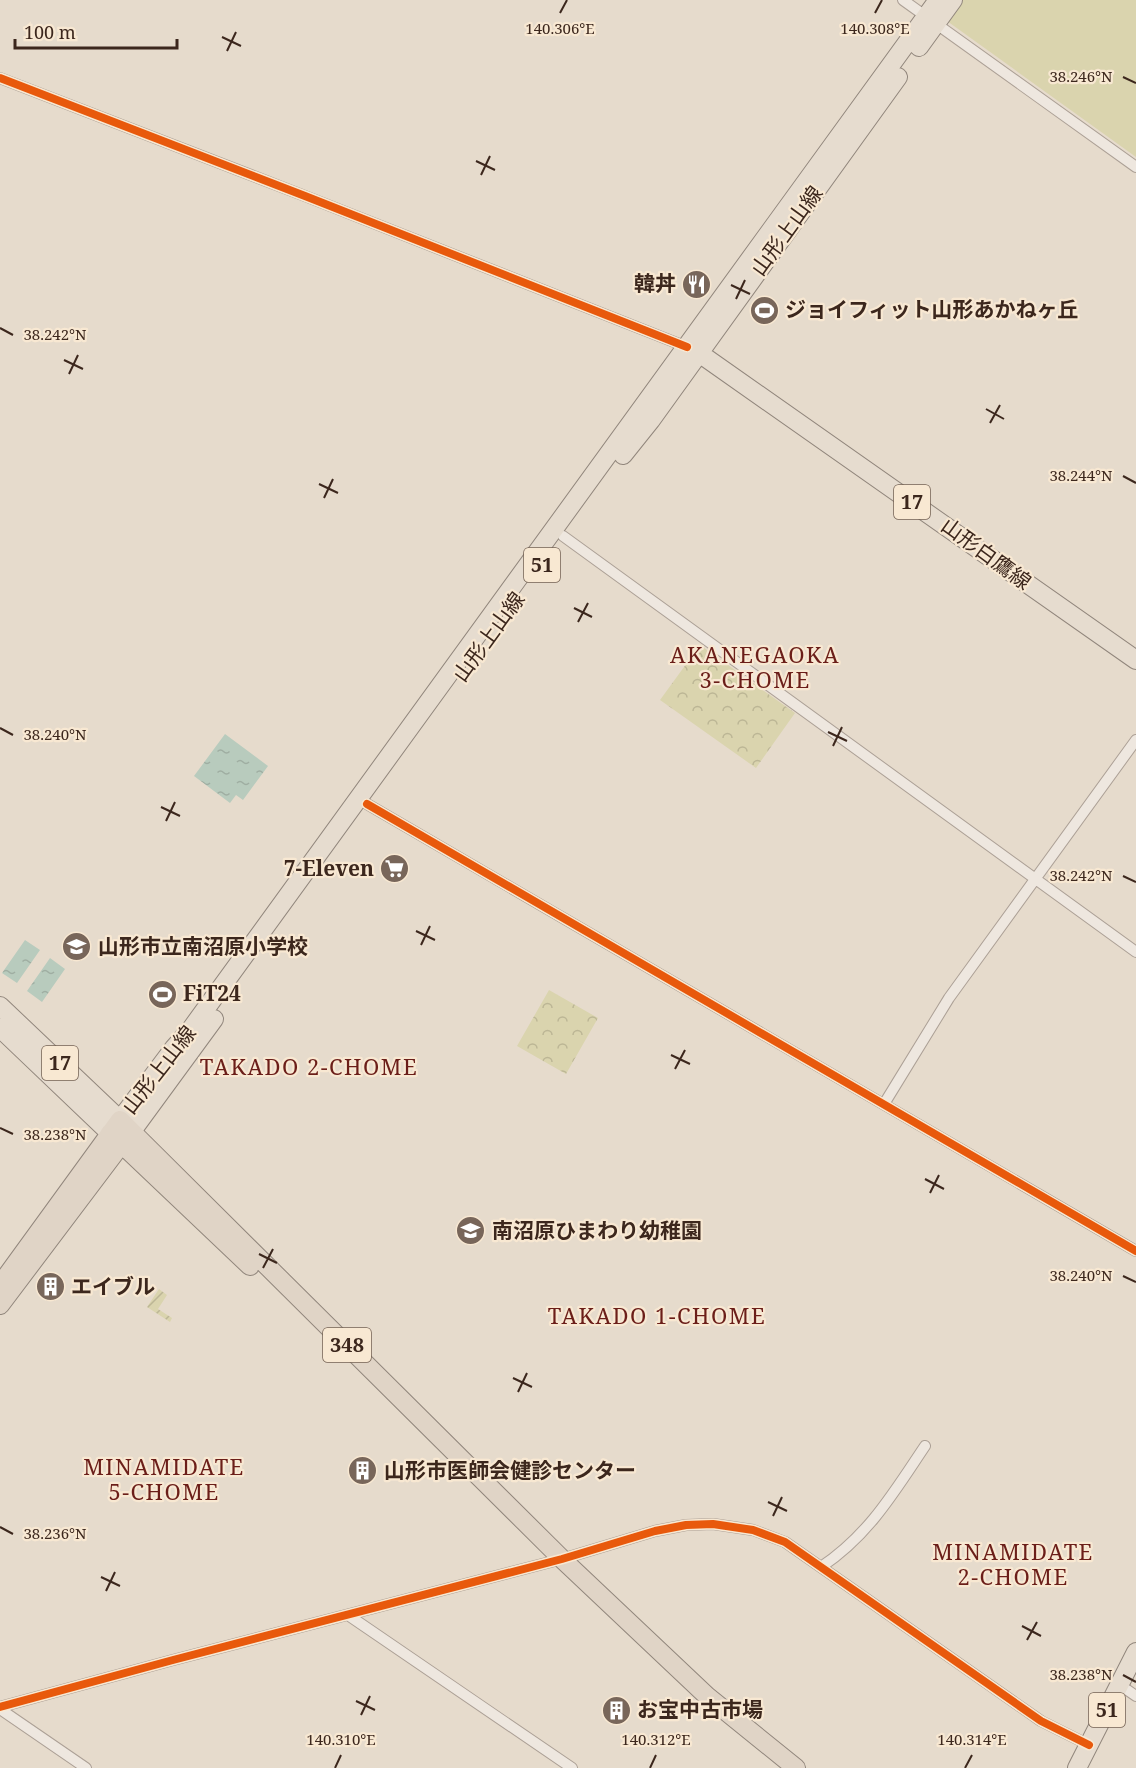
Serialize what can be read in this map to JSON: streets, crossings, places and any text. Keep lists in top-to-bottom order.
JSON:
{
  "streets": {
    "highway": ["348"],
    "main road": [
      "山形上山線",
      "17",
      "山形白鷹線",
      "51"
    ]
  },
  "crossings": [
    ["山形上山線", "17"],
    ["山形上山線", "山形白鷹線"],
    ["山形上山線", "348"],
    ["17", "348"]
  ],
  "districts": [
    "AKANEGAOKA 3-CHOME",
    "TAKADO 2-CHOME",
    "TAKADO 1-CHOME",
    "MINAMIDATE 5-CHOME",
    "MINAMIDATE 2-CHOME"
  ],
  "places": {
    "restaurant": ["韓丼"],
    "sports": ["ジョイフィット山形あかねヶ丘", "FiT24"],
    "supermarket": ["7-Eleven"],
    "school or university": ["山形市立南沼原小学校", "南沼原ひまわり幼稚園"],
    "building": ["エイブル", "山形市医師会健診センター", "お宝中古市場"]
  },
  "scale_bar": "100 m",
  "coordinates": [
    "140.306°E",
    "140.308°E",
    "38.246°N",
    "38.242°N",
    "38.244°N",
    "38.240°N",
    "38.238°N",
    "38.236°N",
    "140.310°E",
    "140.312°E",
    "140.314°E"
  ]
}
